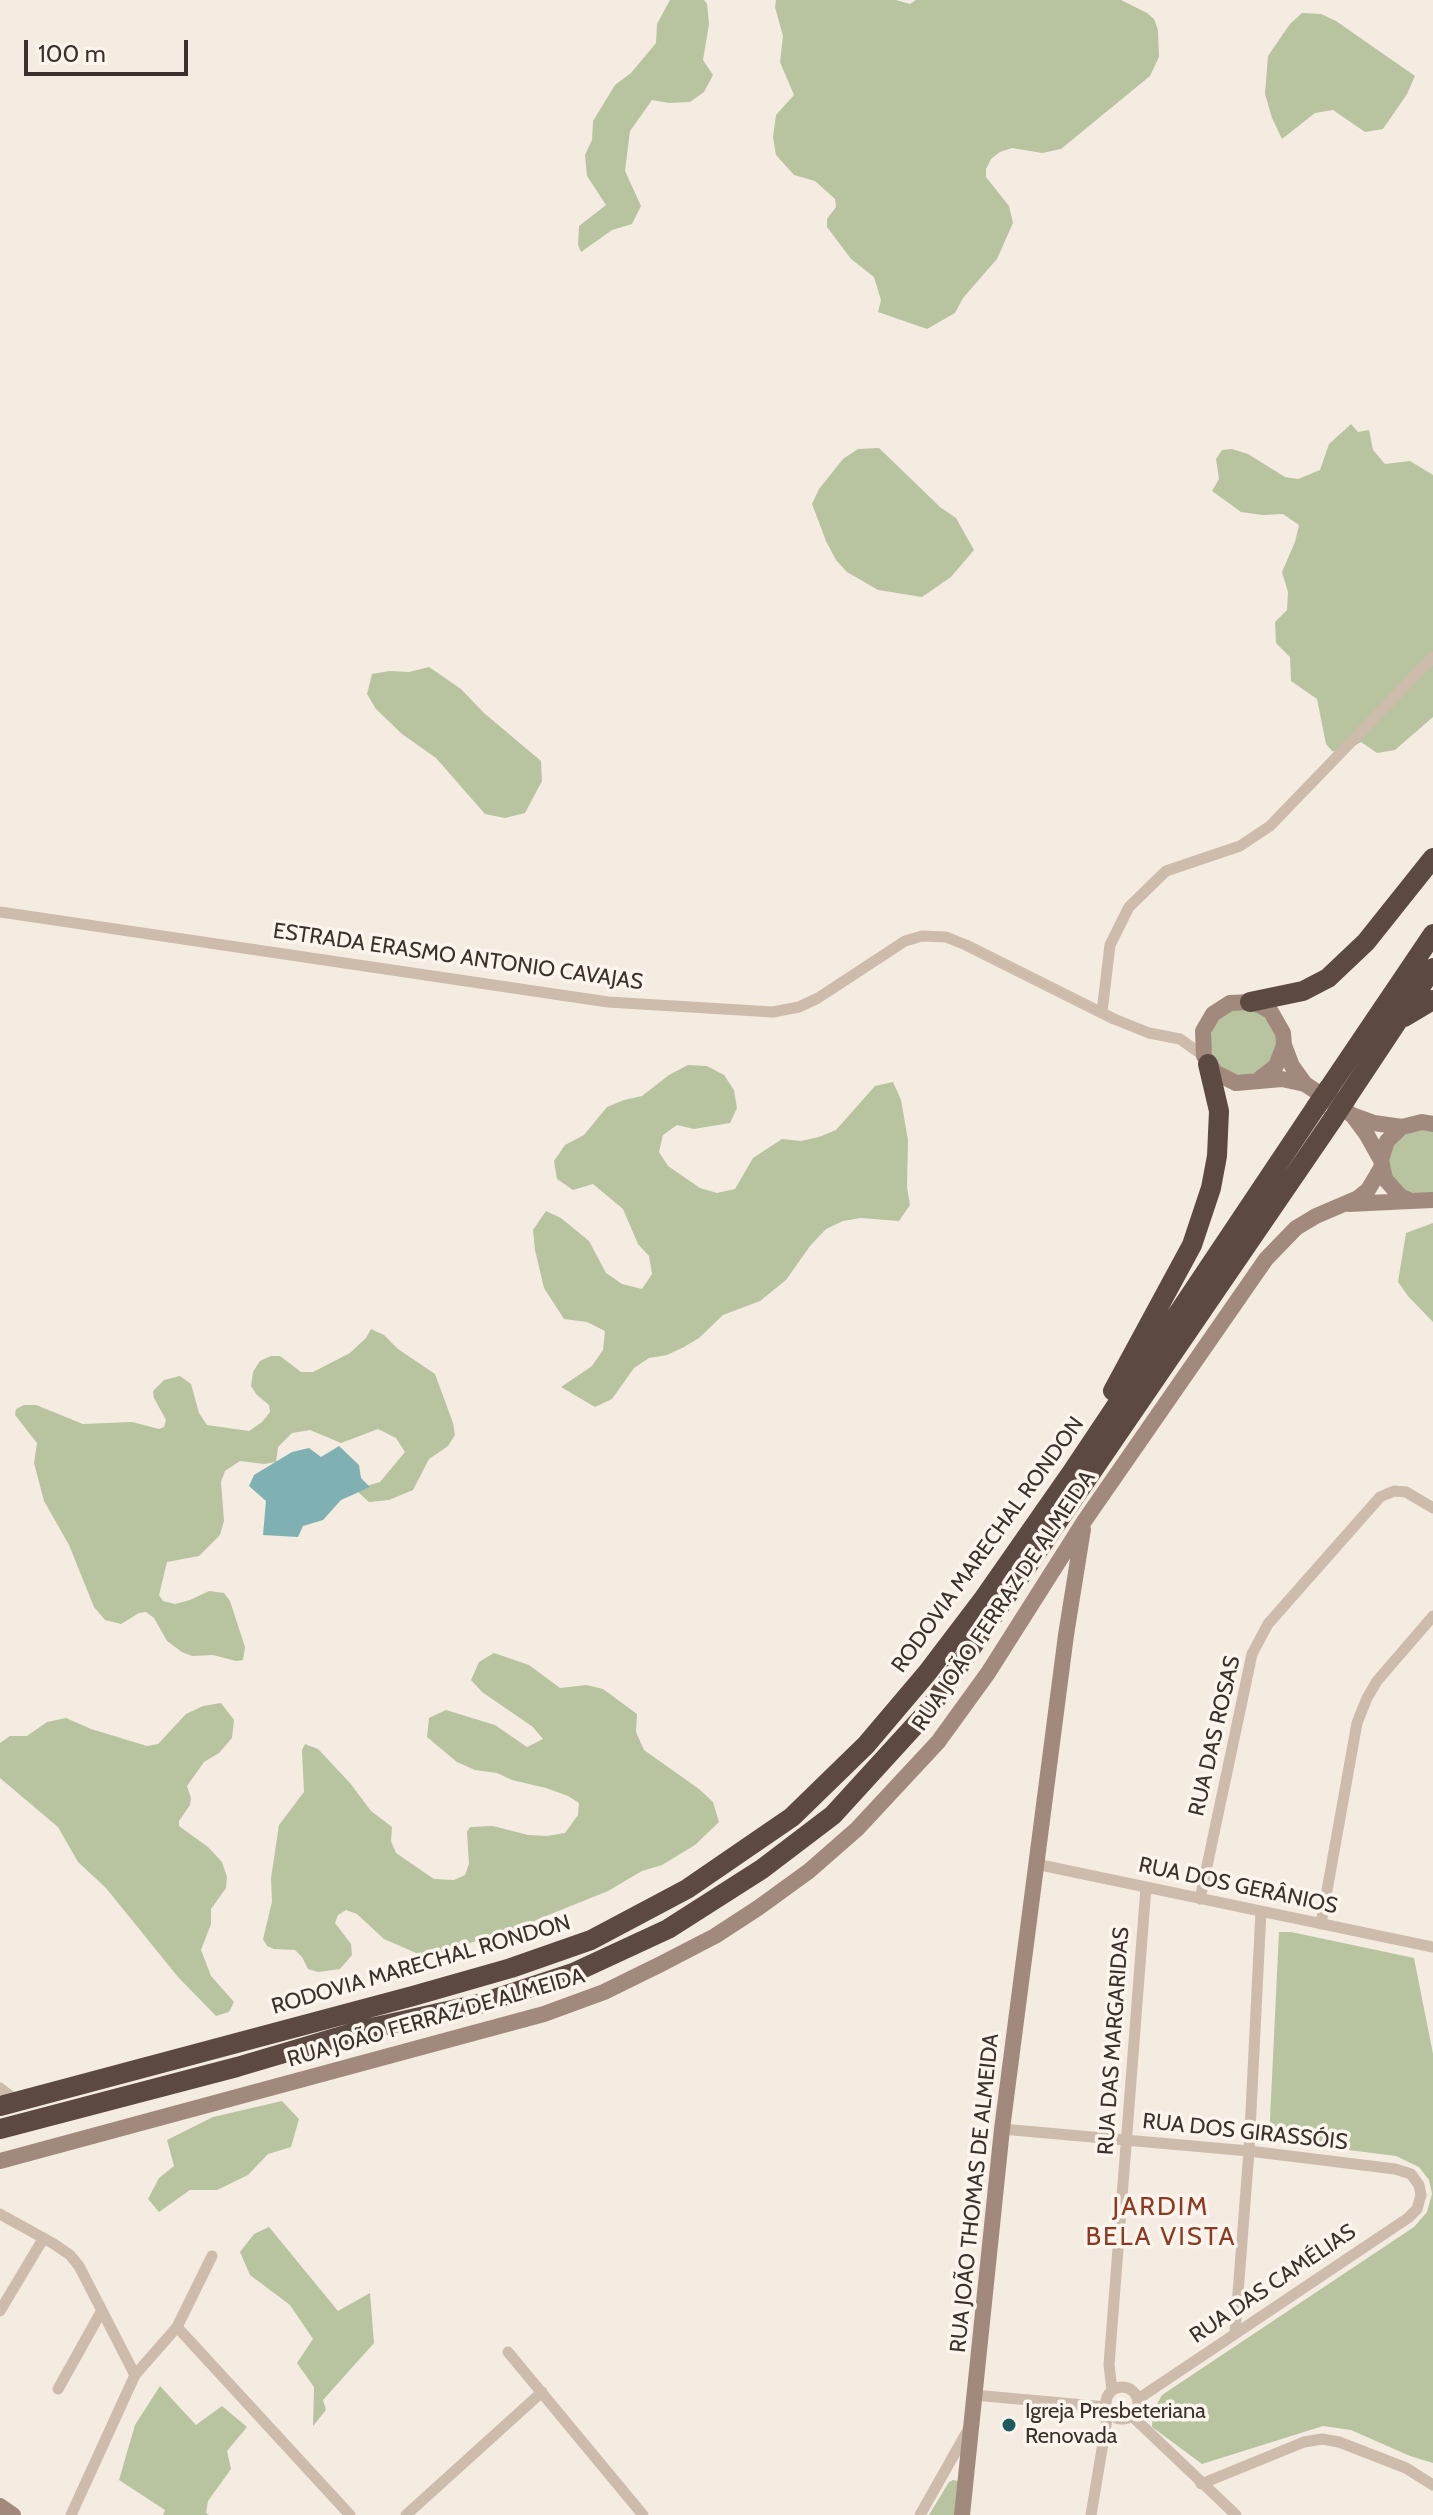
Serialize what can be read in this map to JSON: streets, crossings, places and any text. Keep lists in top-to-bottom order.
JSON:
{
  "streets": {
    "highway": ["RODOVIA MARECHAL RONDON"],
    "main road": ["RUA JOÃO FERRAZ DE ALMEIDA", "RUA JOÃO THOMAS DE ALMEIDA"],
    "street": [
      "ESTRADA ERASMO ANTONIO CAVAJAS",
      "RUA DAS ROSAS",
      "RUA DOS GERÂNIOS",
      "RUA DAS MARGARIDAS",
      "RUA DOS GIRASSÓIS",
      "RUA DAS CAMÉLIAS"
    ]
  },
  "crossings": [
    ["RUA JOÃO FERRAZ DE ALMEIDA", "RUA JOÃO THOMAS DE ALMEIDA"],
    ["RUA DAS ROSAS", "RUA DOS GERÂNIOS"],
    ["RUA DOS GERÂNIOS", "RUA DAS MARGARIDAS"],
    ["RUA DOS GERÂNIOS", "RUA JOÃO THOMAS DE ALMEIDA"],
    ["RUA DAS MARGARIDAS", "RUA DOS GIRASSÓIS"],
    ["RUA DAS MARGARIDAS", "RUA DAS CAMÉLIAS"],
    ["RUA DOS GIRASSÓIS", "RUA JOÃO THOMAS DE ALMEIDA"],
    ["RUA DOS GIRASSÓIS", "RUA DAS CAMÉLIAS"]
  ],
  "districts": ["JARDIM BELA VISTA"],
  "places": ["Igreja Presbeteriana Renovada"],
  "scale_bar": "100 m"
}
